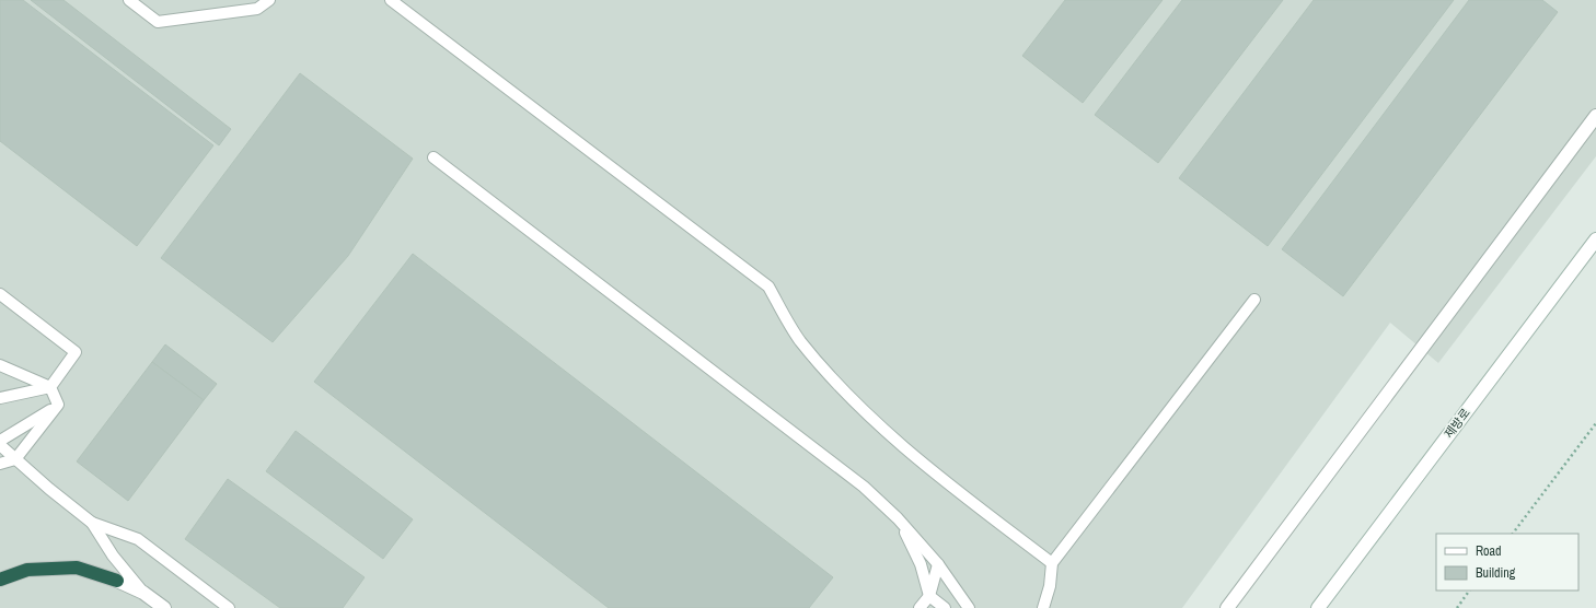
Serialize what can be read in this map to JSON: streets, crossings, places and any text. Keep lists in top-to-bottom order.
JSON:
{
  "streets": {
    "street": ["제방로"]
  },
  "legend": ["Road", "Building"]
}
